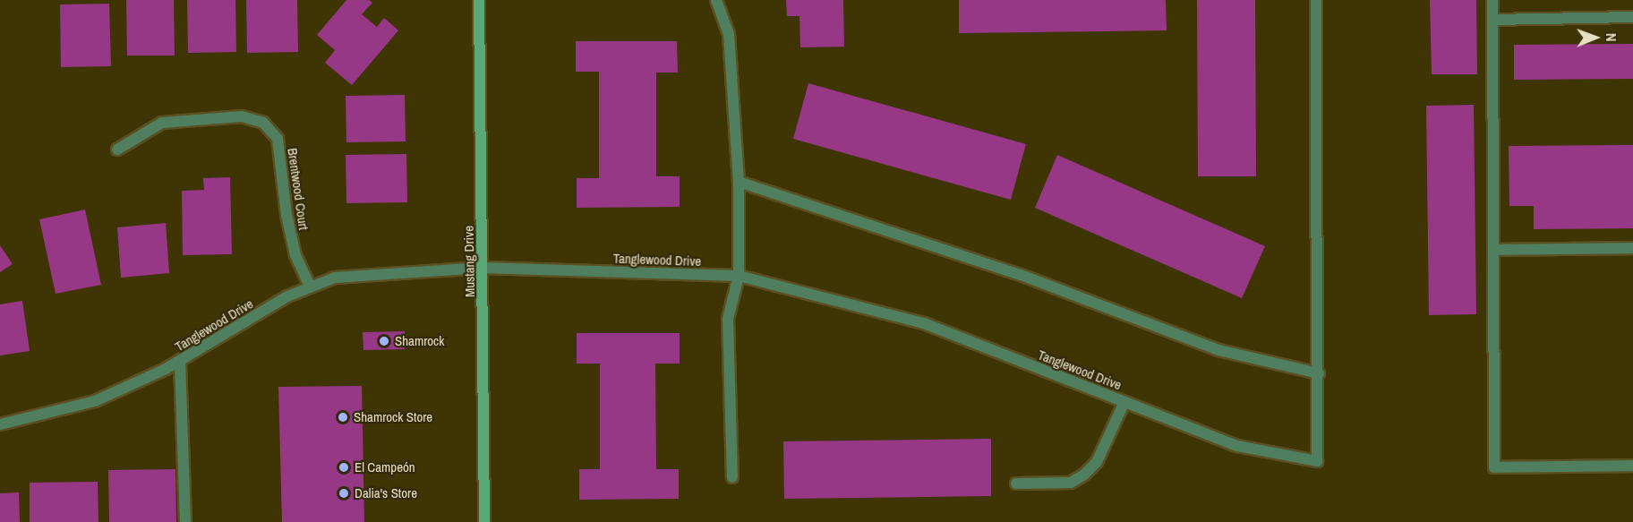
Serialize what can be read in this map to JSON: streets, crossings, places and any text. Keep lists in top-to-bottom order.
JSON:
{
  "streets": {
    "main road": ["Mustang Drive"],
    "street": ["Brentwood Court", "Tanglewood Drive"]
  },
  "crossings": [
    ["Brentwood Court", "Tanglewood Drive"],
    ["Tanglewood Drive", "Mustang Drive"]
  ],
  "places": [
    "Shamrock",
    "Shamrock Store",
    "El Campeón",
    "Dalia's Store"
  ],
  "north": "right"
}
